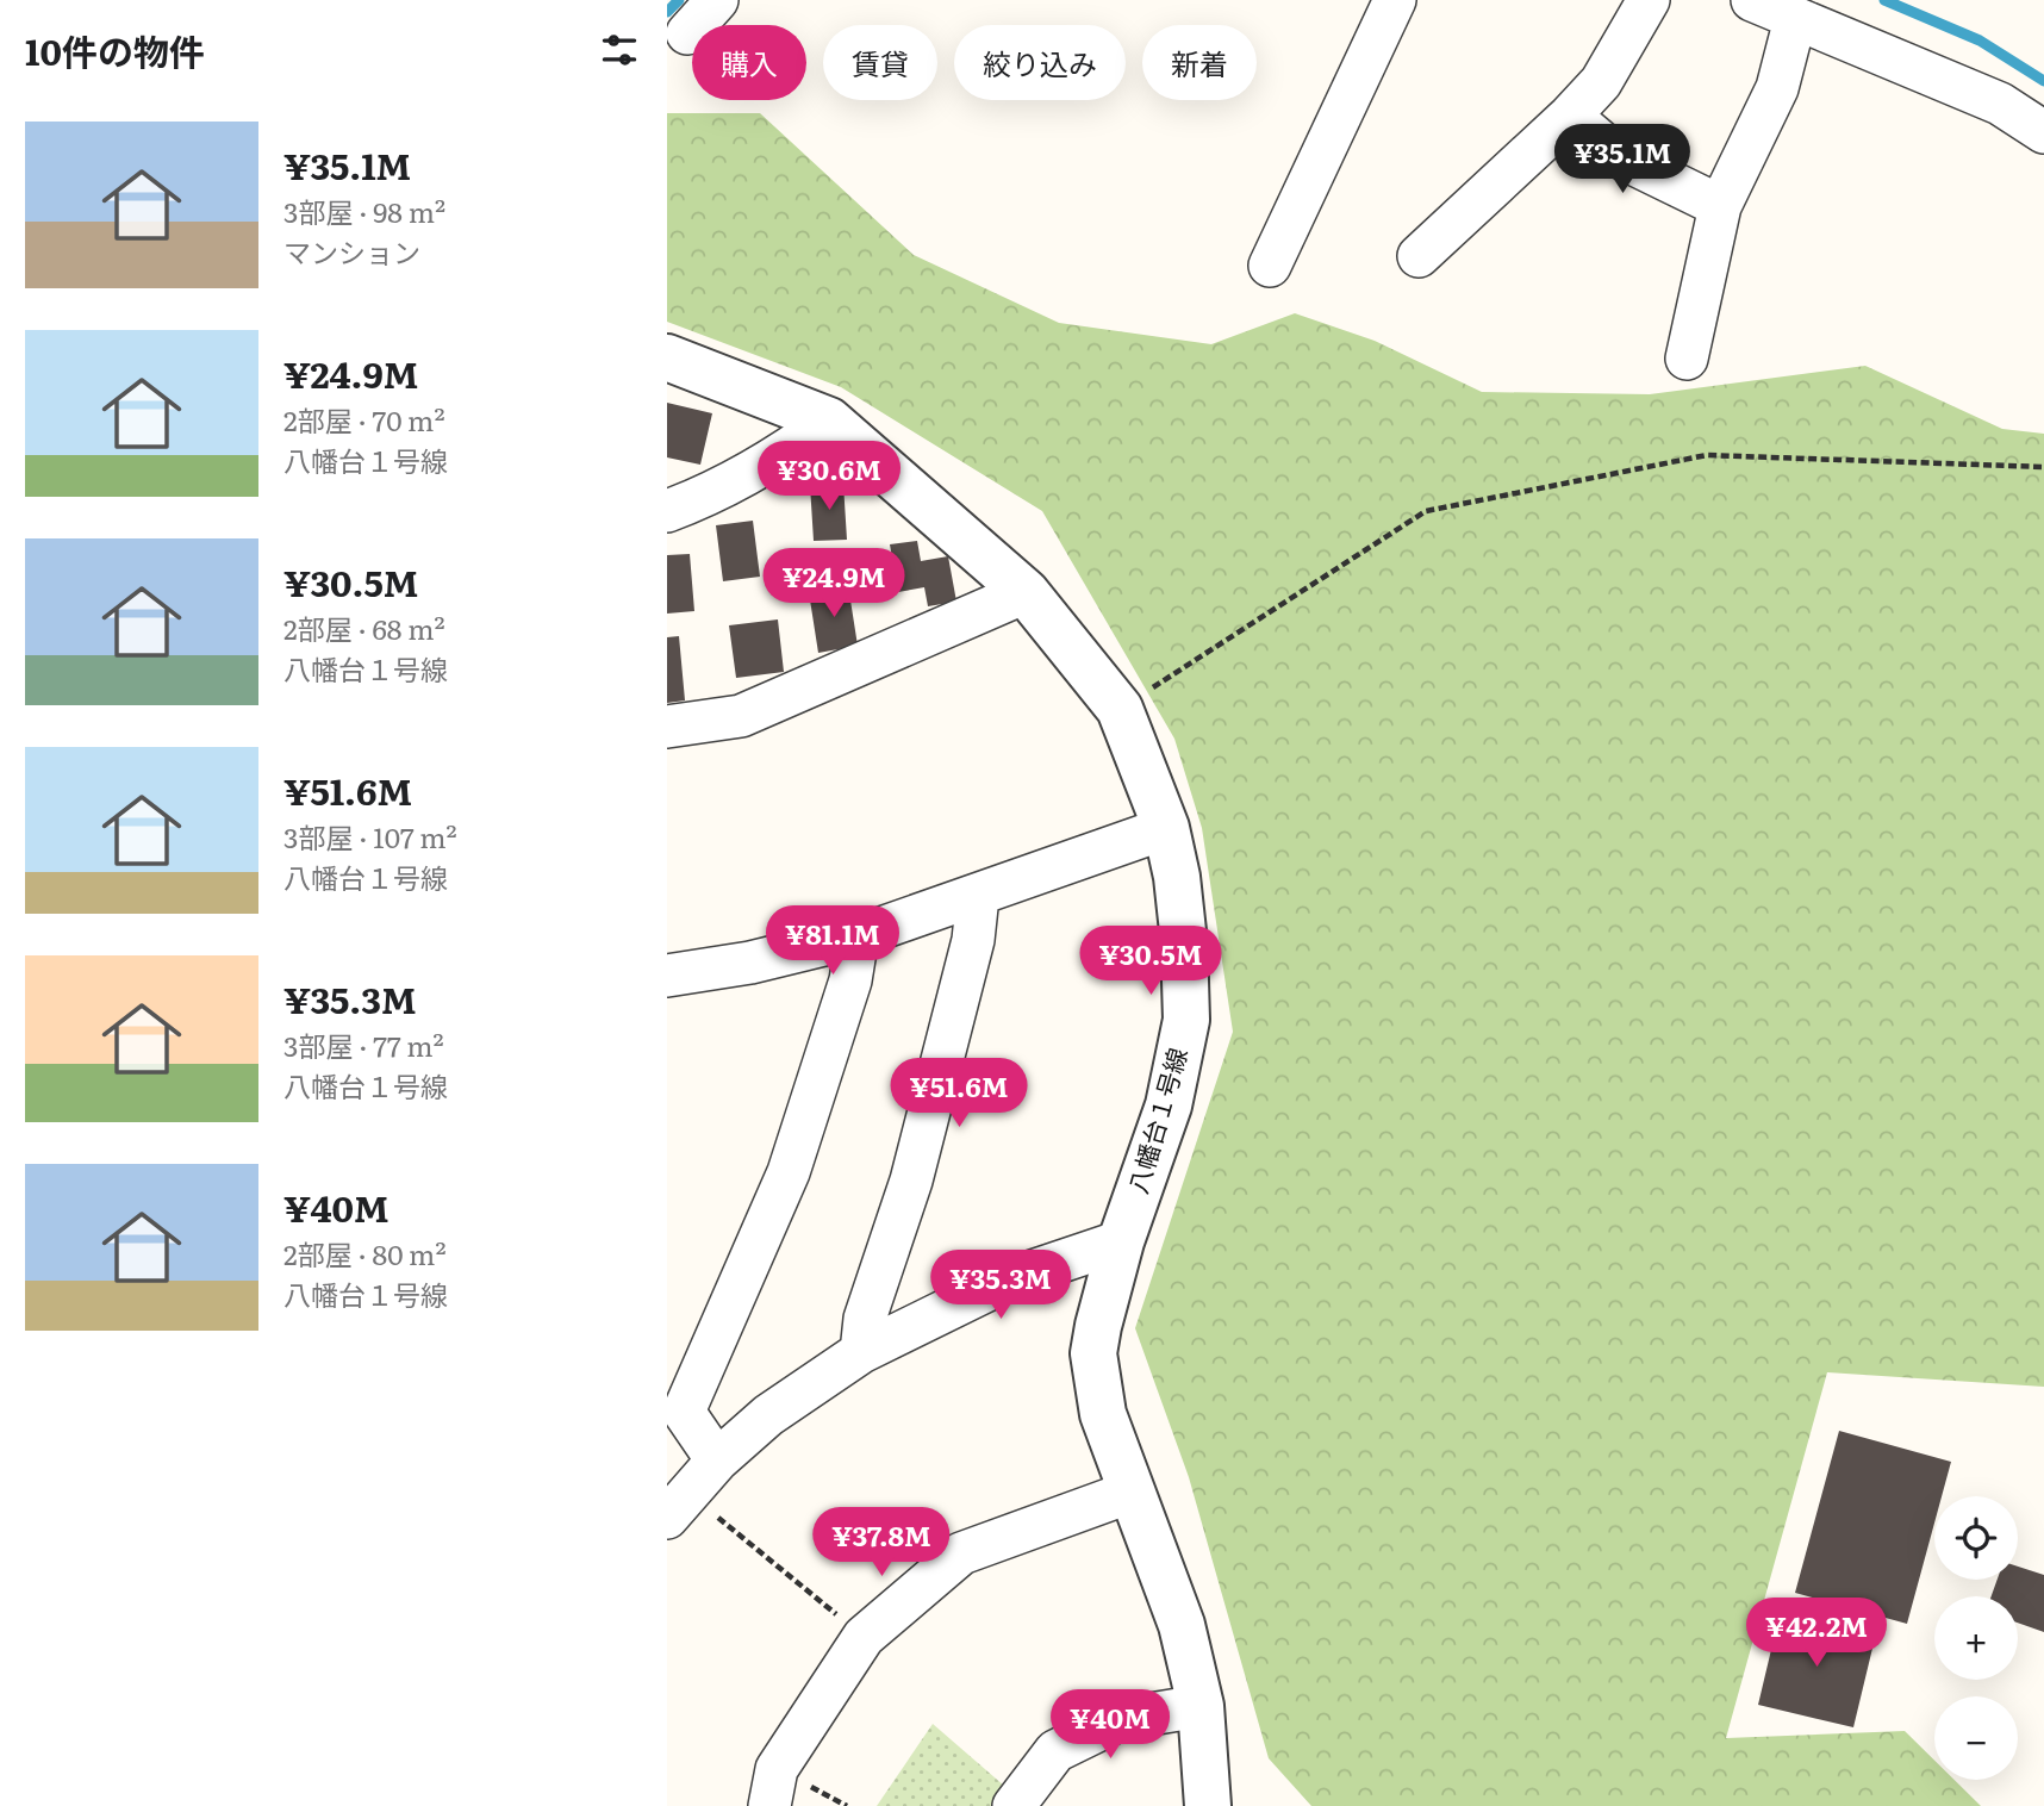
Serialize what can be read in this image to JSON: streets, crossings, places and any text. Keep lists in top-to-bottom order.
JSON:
{
  "streets": {
    "street": ["八幡台１号線"]
  },
  "page": {
    "heading": "10件の物件",
    "chip": [
      "購入",
      "賃貸",
      "絞り込み",
      "新着"
    ],
    "list": [
      {
        "name": "¥35.1M",
        "note": "3部屋 · 98 m² · マンション"
      },
      {
        "name": "¥24.9M",
        "note": "2部屋 · 70 m² · 八幡台１号線"
      },
      {
        "name": "¥30.5M",
        "note": "2部屋 · 68 m² · 八幡台１号線"
      },
      {
        "name": "¥51.6M",
        "note": "3部屋 · 107 m² · 八幡台１号線"
      },
      {
        "name": "¥35.3M",
        "note": "3部屋 · 77 m² · 八幡台１号線"
      },
      {
        "name": "¥40M",
        "note": "2部屋 · 80 m² · 八幡台１号線"
      }
    ],
    "price": [
      "¥35.1M",
      "¥30.6M",
      "¥24.9M",
      "¥81.1M",
      "¥30.5M",
      "¥51.6M",
      "¥35.3M",
      "¥37.8M",
      "¥42.2M",
      "¥40M"
    ],
    "map_buttons": ["+", "−"]
  }
}
